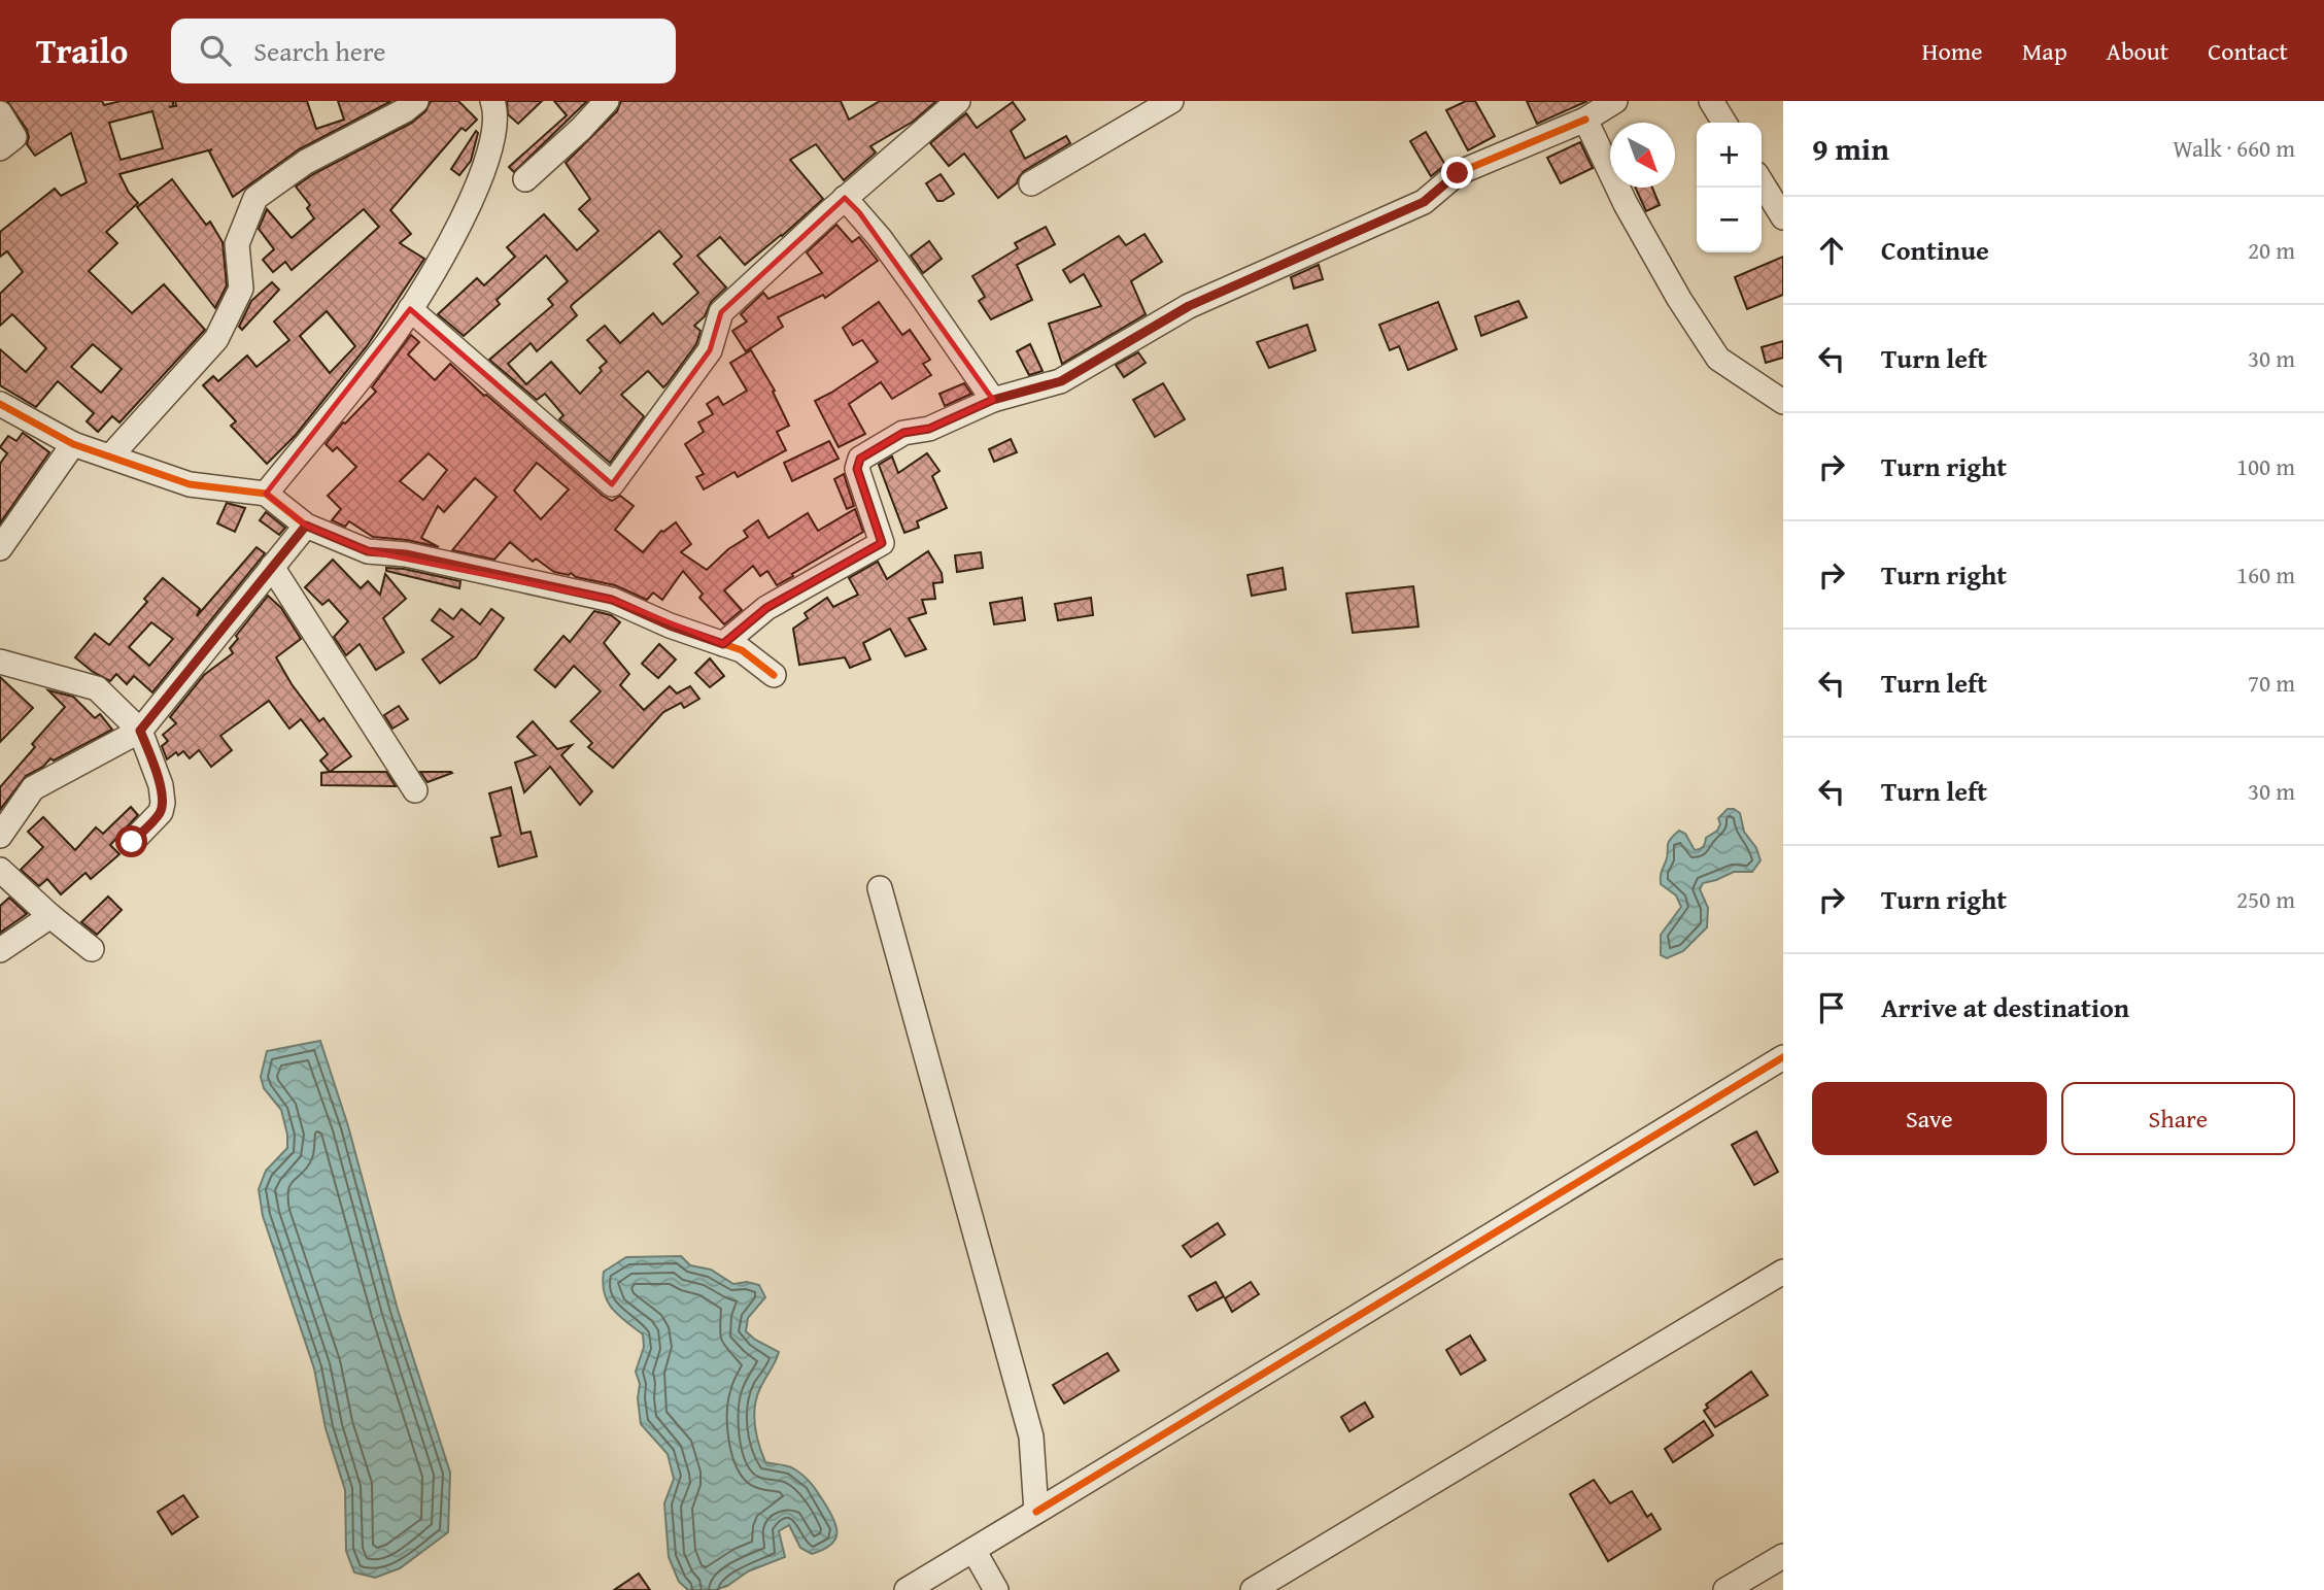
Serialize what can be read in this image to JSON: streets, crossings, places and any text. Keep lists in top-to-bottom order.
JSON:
{
  "north": "bottom right",
  "page": {
    "header": "Trailo",
    "search": "Search here",
    "nav": [
      "Home",
      "Map",
      "About",
      "Contact"
    ],
    "heading": ["9 min", "Walk · 660 m"],
    "map_buttons": ["+", "−"],
    "list": [
      ["Continue", "20 m"],
      ["Turn left", "30 m"],
      ["Turn right", "100 m"],
      ["Turn right", "160 m"],
      ["Turn left", "70 m"],
      ["Turn left", "30 m"],
      ["Turn right", "250 m"],
      "Arrive at destination"
    ],
    "buttons": ["Save", "Share"]
  }
}
